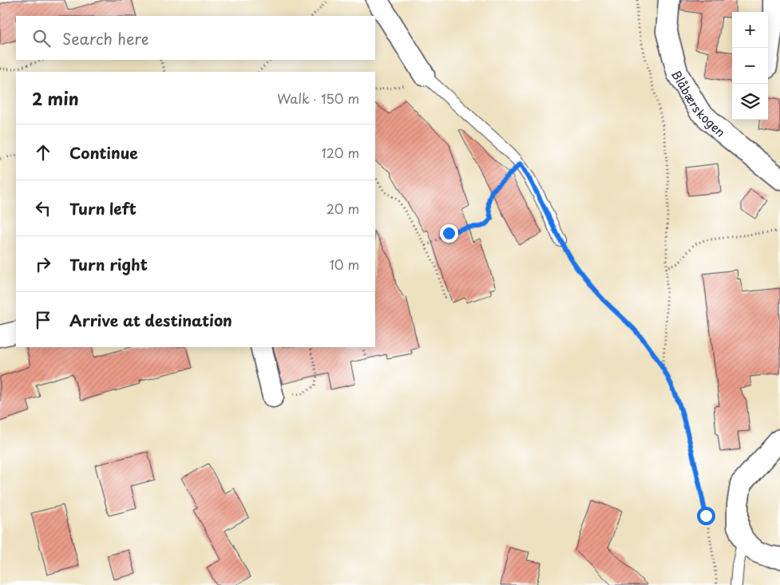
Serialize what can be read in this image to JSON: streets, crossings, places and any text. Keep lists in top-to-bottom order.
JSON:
{
  "streets": {
    "street": ["Blåbærskogen"]
  },
  "page": {
    "map_buttons": ["+", "−"],
    "search": "Search here",
    "heading": ["2 min", "Walk · 150 m"],
    "list": [
      ["Continue", "120 m"],
      ["Turn left", "20 m"],
      ["Turn right", "10 m"],
      "Arrive at destination"
    ]
  }
}
